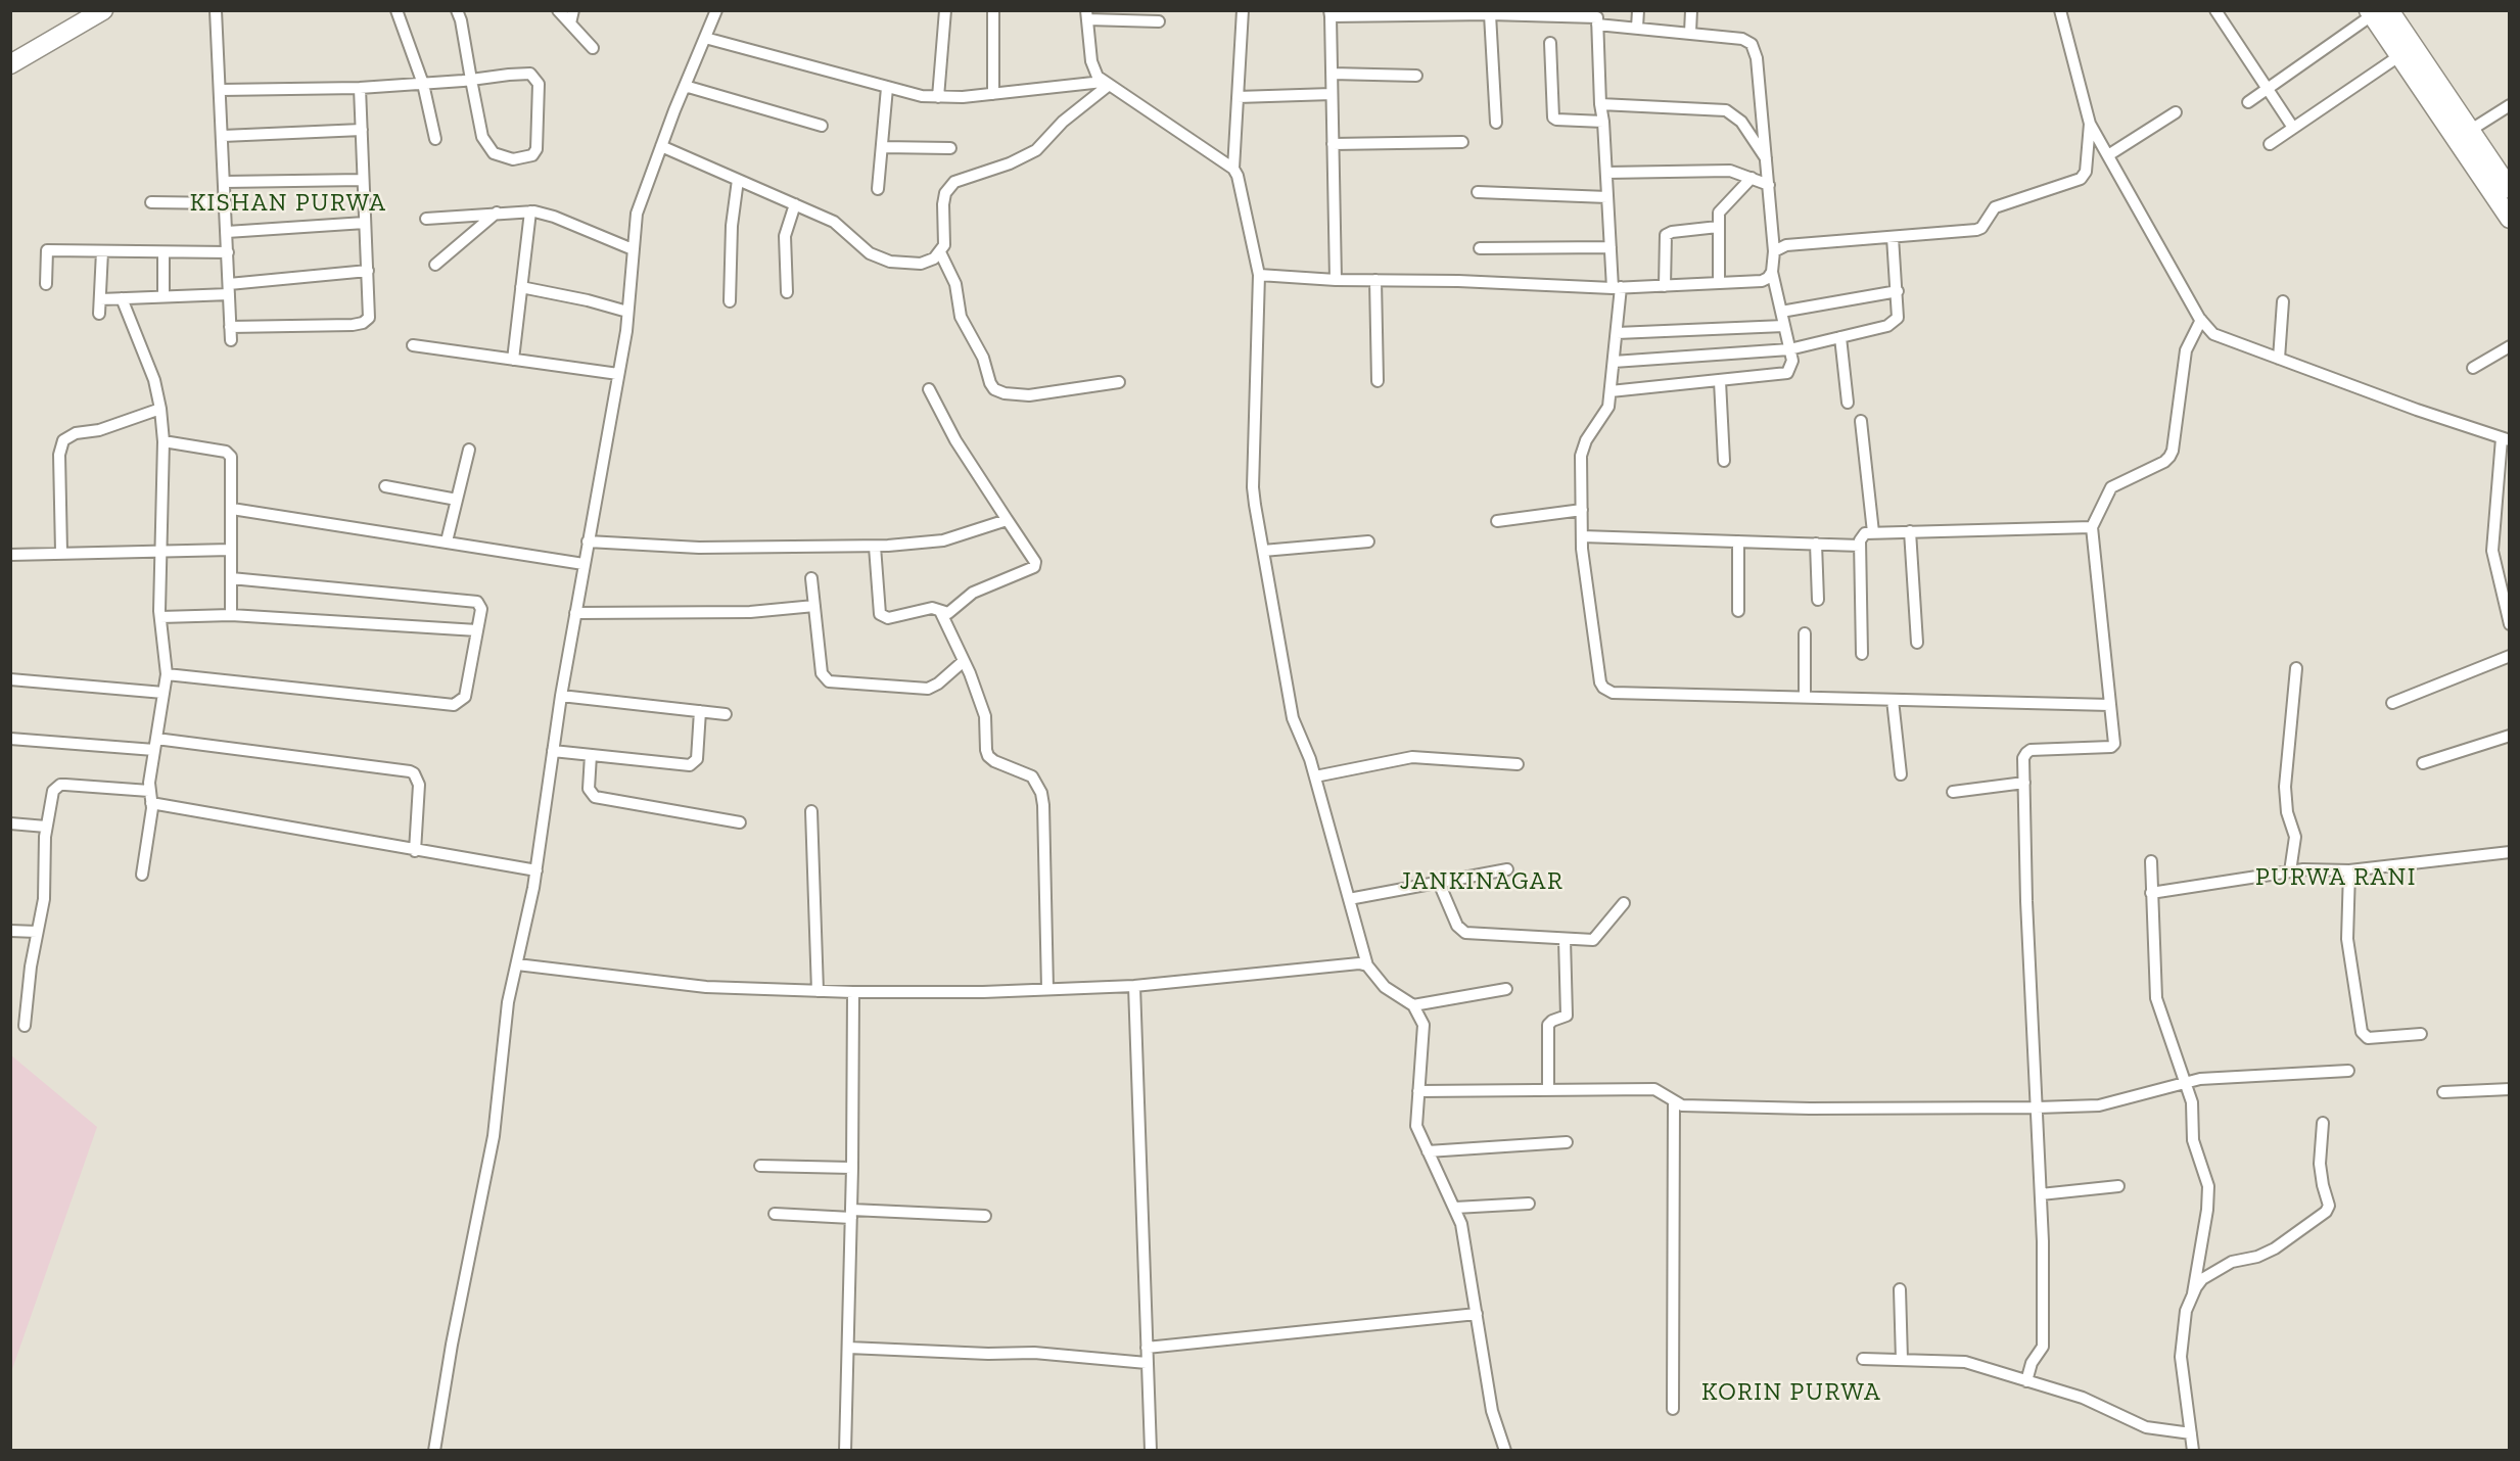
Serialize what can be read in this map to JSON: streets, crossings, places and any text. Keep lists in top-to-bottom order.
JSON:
{
  "districts": [
    "KISHAN PURWA",
    "PURWA RANI",
    "JANKINAGAR",
    "KORIN PURWA"
  ]
}
